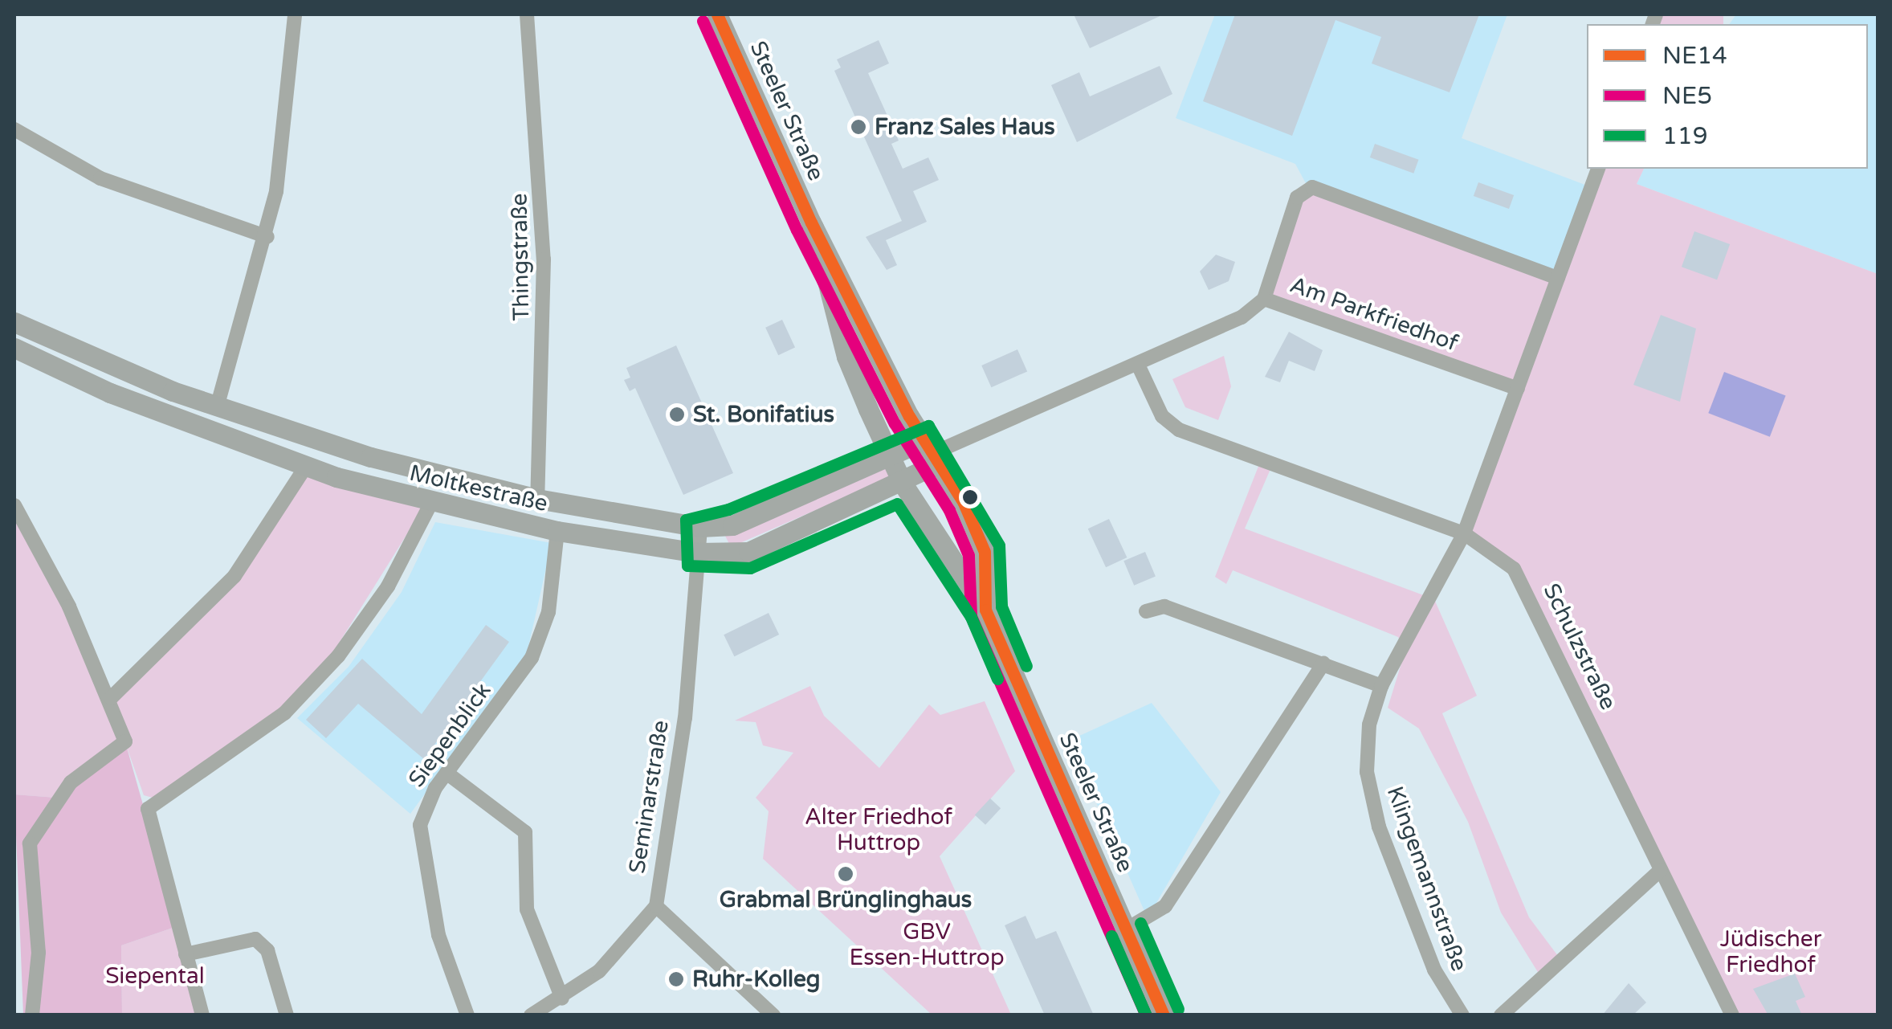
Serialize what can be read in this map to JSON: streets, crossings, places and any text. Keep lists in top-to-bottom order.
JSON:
{
  "streets": {
    "street": [
      "Steeler Straße",
      "Thingstraße",
      "Am Parkfriedhof",
      "Moltkestraße",
      "Schulzstraße",
      "Siepenblick",
      "Seminarstraße",
      "Klingemannstraße"
    ]
  },
  "crossings": [
    ["Steeler Straße", "Moltkestraße"],
    ["Thingstraße", "Moltkestraße"],
    ["Moltkestraße", "Siepenblick"],
    ["Moltkestraße", "Seminarstraße"],
    ["Schulzstraße", "Klingemannstraße"]
  ],
  "parks": [
    "Alter Friedhof Huttrop",
    "GBV Essen-Huttrop",
    "Jüdischer Friedhof",
    "Siepental"
  ],
  "places": [
    "Franz Sales Haus",
    "St. Bonifatius",
    "Grabmal Brünglinghaus",
    "Ruhr-Kolleg"
  ],
  "lines": ["transit line NE14", "transit line NE5", "transit line 119"],
  "legend": ["NE14", "NE5", "119"]
}
